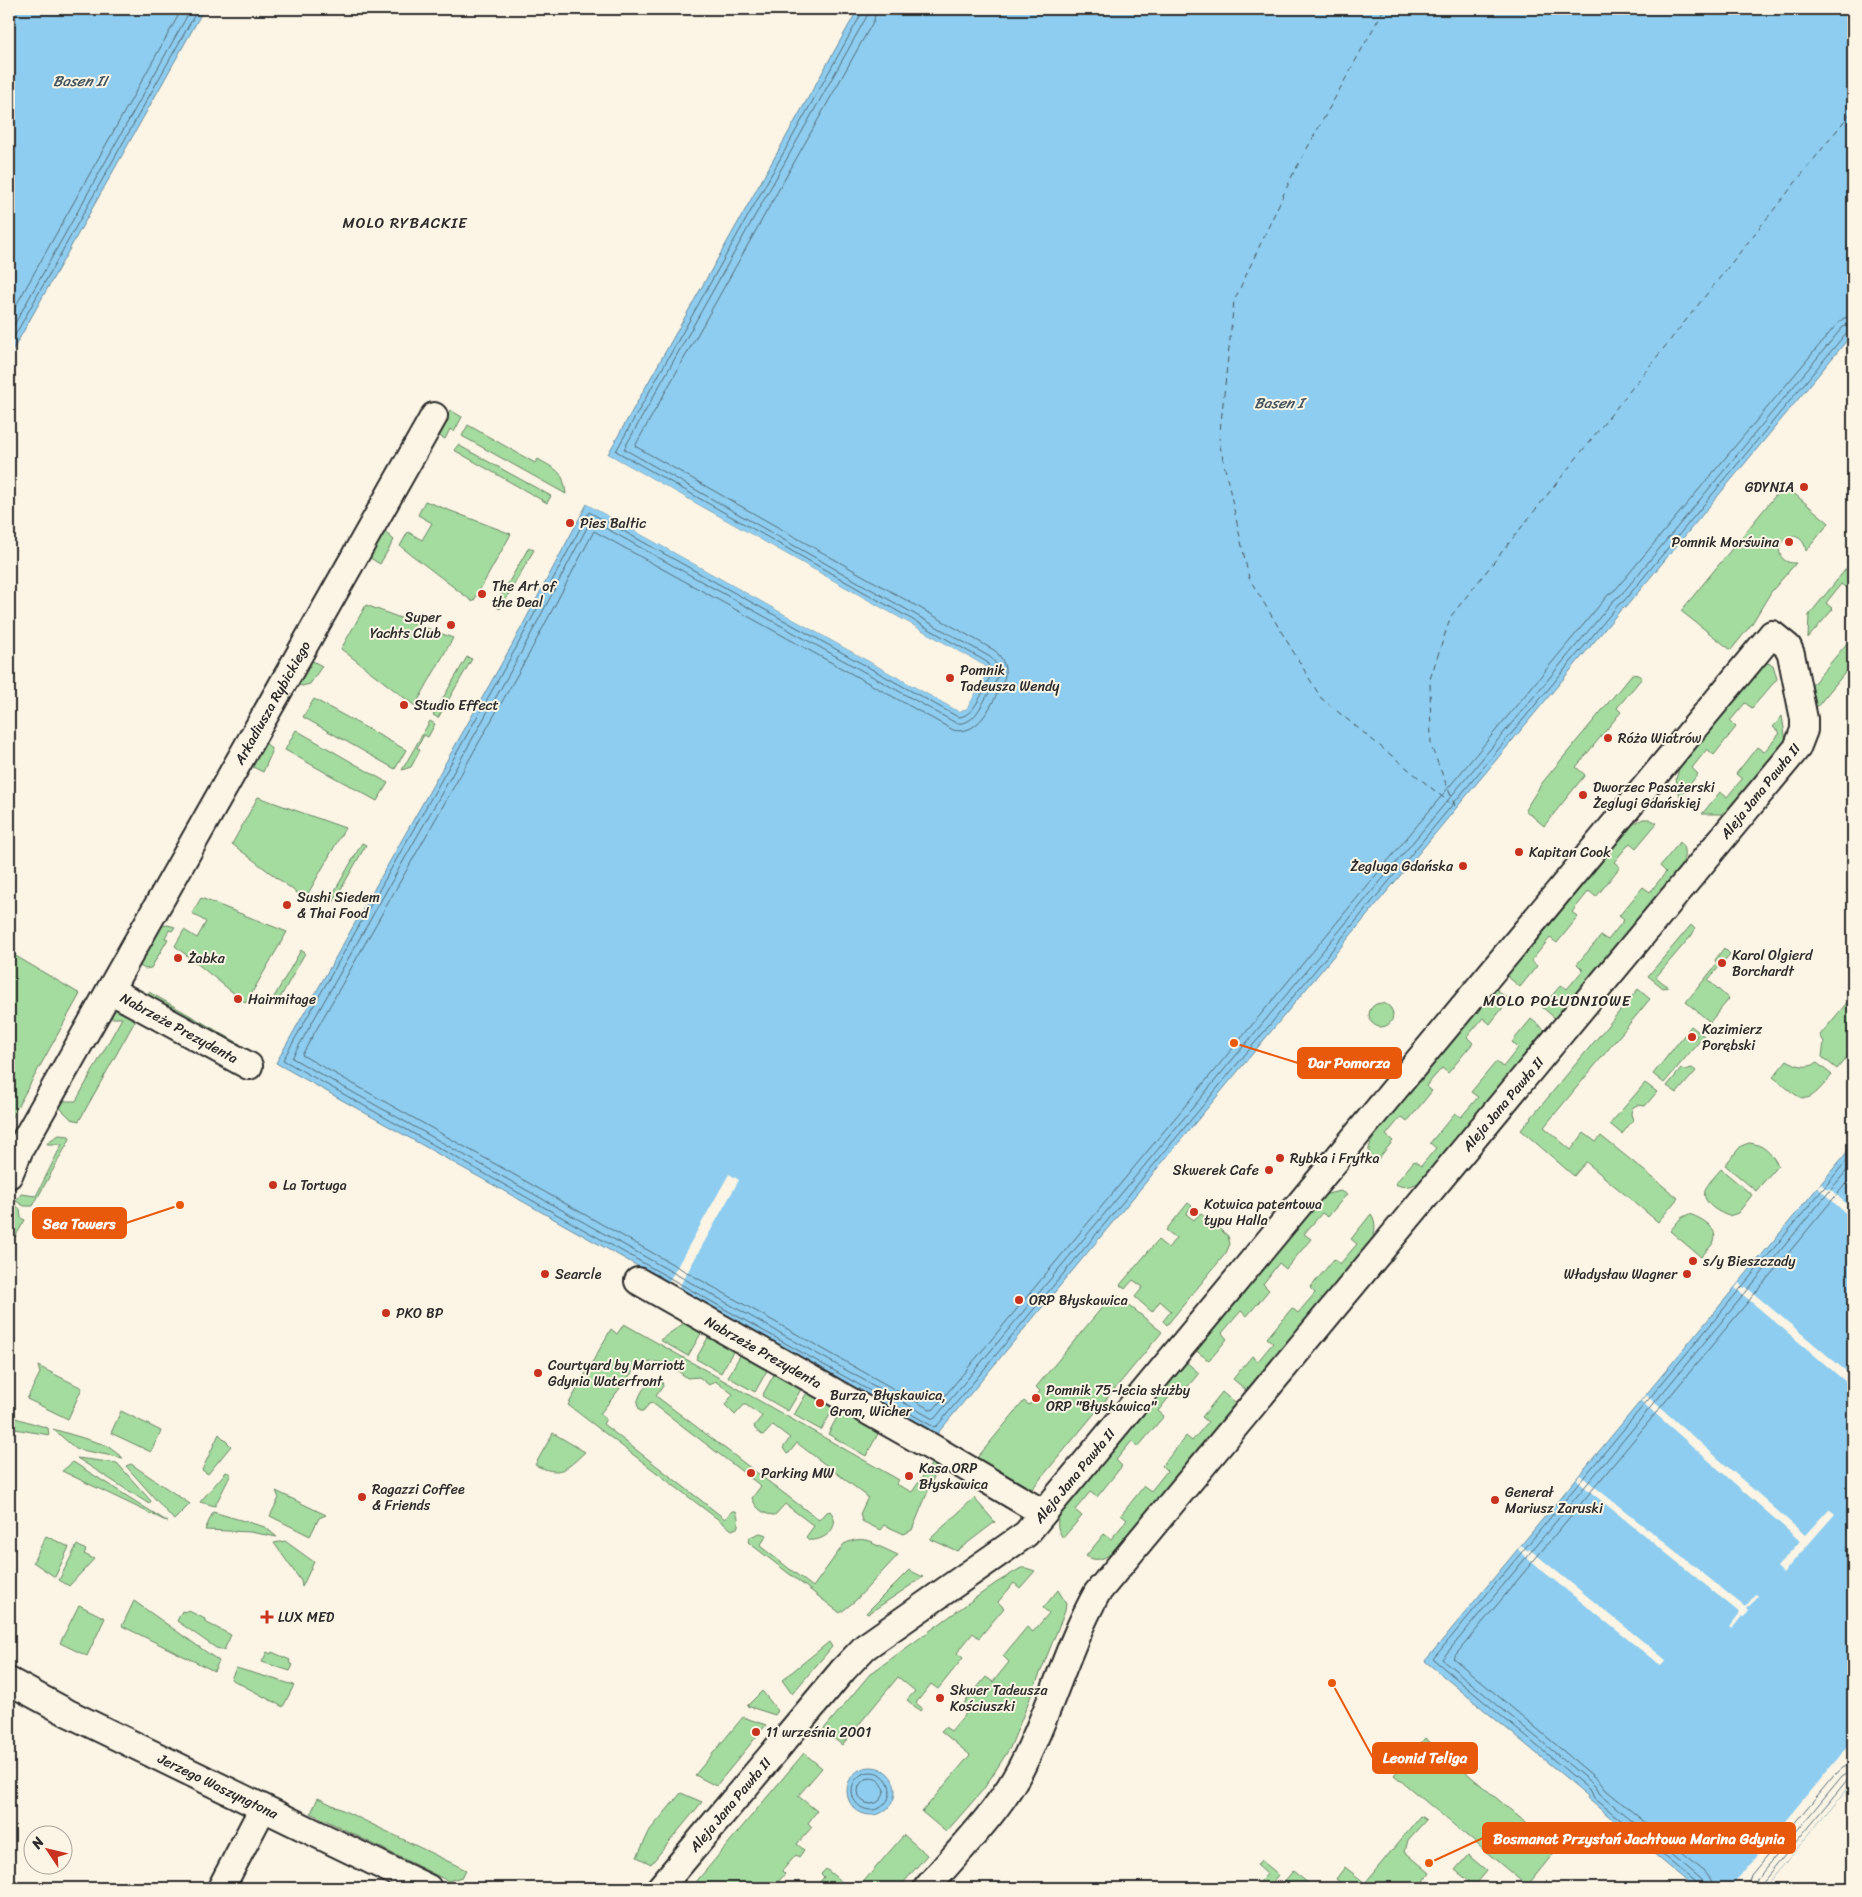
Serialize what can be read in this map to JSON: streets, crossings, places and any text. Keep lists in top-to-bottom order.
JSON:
{
  "streets": {
    "street": [
      "Arkadiusza Rybickiego",
      "Aleja Jana Pawła II",
      "Nabrzeże Prezydenta",
      "Jerzego Waszyngtona"
    ]
  },
  "crossings": [
    ["Arkadiusza Rybickiego", "Nabrzeże Prezydenta"],
    ["Aleja Jana Pawła II", "Nabrzeże Prezydenta"]
  ],
  "districts": ["MOLO RYBACKIE", "MOLO POŁUDNIOWE"],
  "water": ["Basen II", "Basen I"],
  "places": {
    "other": [
      "GDYNIA",
      "Pies Baltic",
      "Pomnik Morświna",
      "The Art of the Deal",
      "Super Yachts Club",
      "Pomnik Tadeusza Wendy",
      "Studio Effect",
      "Róża Wiatrów",
      "Dworzec Pasażerski Żeglugi Gdańskiej",
      "Kapitan Cook",
      "Żegluga Gdańska",
      "Sushi Siedem & Thai Food",
      "Żabka",
      "Karol Olgierd Borchardt",
      "Hairmitage",
      "Kazimierz Porębski",
      "Dar Pomorza",
      "Rybka i Frytka",
      "Skwerek Cafe",
      "La Tortuga",
      "Sea Towers",
      "Kotwica patentowa typu Halla",
      "s/y Bieszczady",
      "Searcle",
      "Władysław Wagner",
      "ORP Błyskawica",
      "PKO BP",
      "Courtyard by Marriott Gdynia Waterfront",
      "Pomnik 75-lecia służby ORP \"Błyskawica\"",
      "Burza, Błyskawica, Grom, Wicher",
      "Parking MW",
      "Kasa ORP Błyskawica",
      "Ragazzi Coffee & Friends",
      "Generał Mariusz Zaruski",
      "Leonid Teliga",
      "Skwer Tadeusza Kościuszki",
      "11 września 2001",
      "Bosmanat Przystań Jachtowa Marina Gdynia"
    ],
    "health": ["LUX MED"]
  },
  "north": "top left"
}
